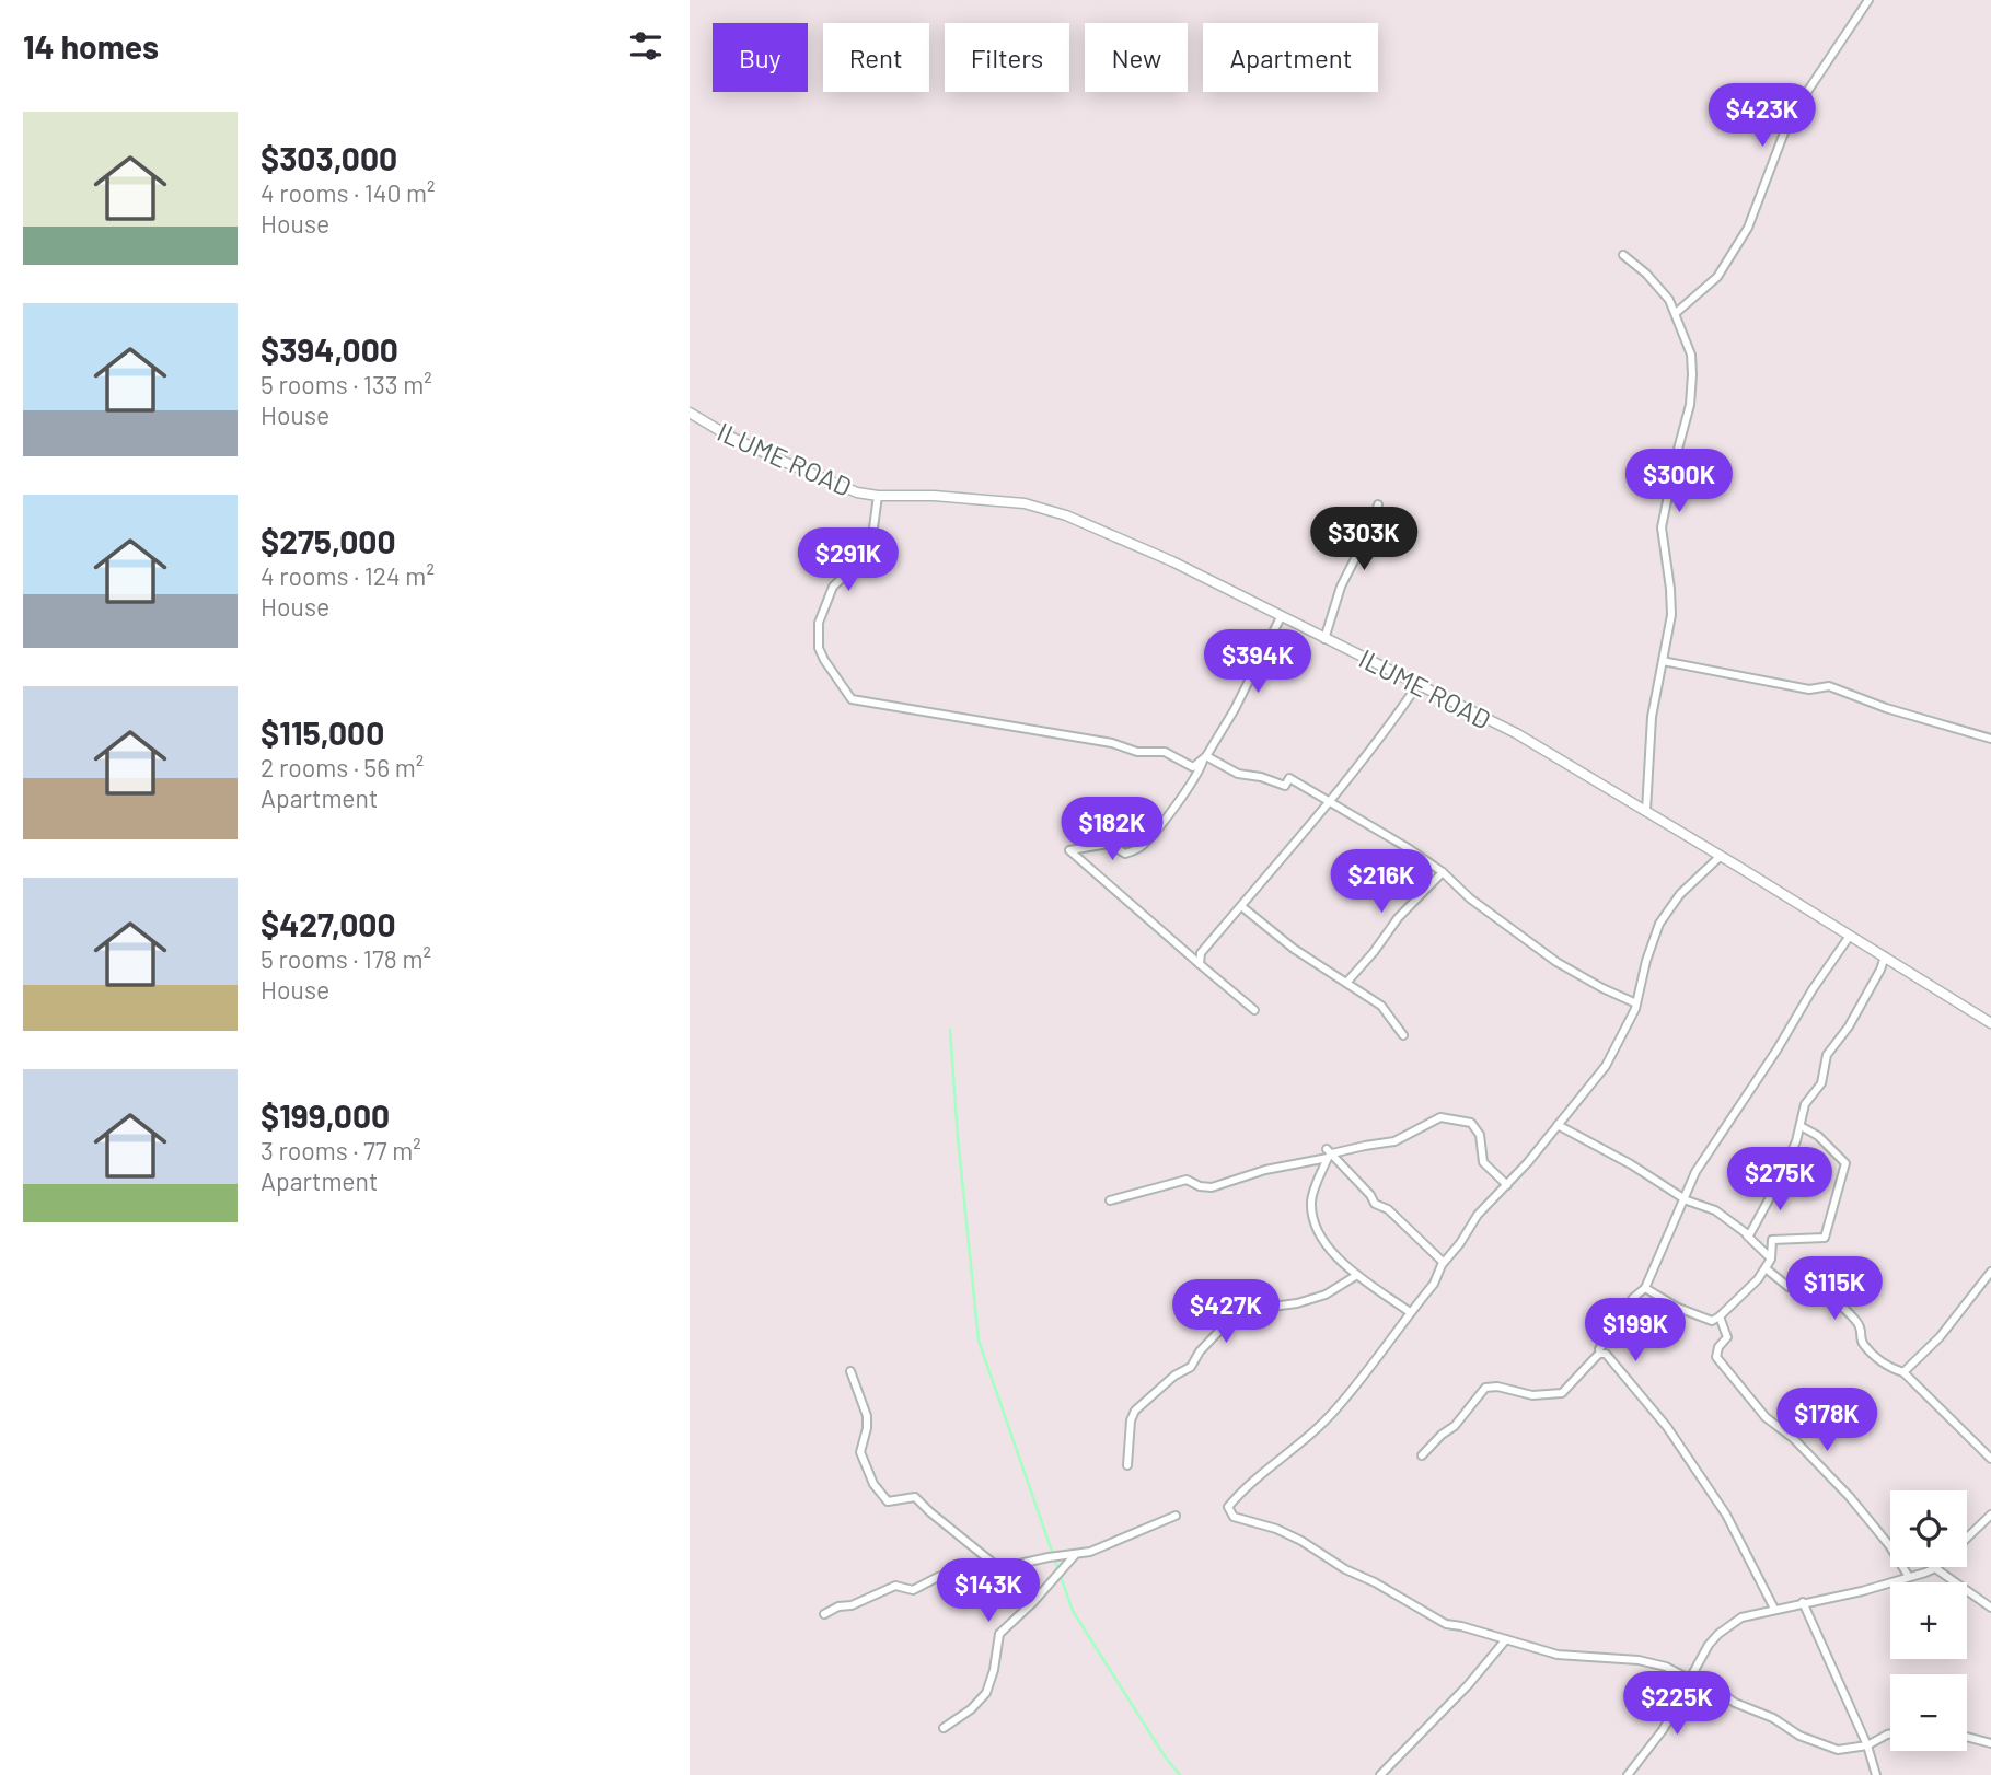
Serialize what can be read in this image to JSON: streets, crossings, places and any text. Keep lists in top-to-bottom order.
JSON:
{
  "streets": {
    "street": ["ILUME ROAD"]
  },
  "page": {
    "heading": "14 homes",
    "chip": [
      "Buy",
      "Rent",
      "Filters",
      "New",
      "Apartment"
    ],
    "price": [
      "$423K",
      "$300K",
      "$303K",
      "$291K",
      "$394K",
      "$182K",
      "$216K",
      "$275K",
      "$115K",
      "$427K",
      "$199K",
      "$178K",
      "$143K",
      "$225K"
    ],
    "list": [
      {
        "name": "$303,000",
        "note": "4 rooms · 140 m² · House"
      },
      {
        "name": "$394,000",
        "note": "5 rooms · 133 m² · House"
      },
      {
        "name": "$275,000",
        "note": "4 rooms · 124 m² · House"
      },
      {
        "name": "$115,000",
        "note": "2 rooms · 56 m² · Apartment"
      },
      {
        "name": "$427,000",
        "note": "5 rooms · 178 m² · House"
      },
      {
        "name": "$199,000",
        "note": "3 rooms · 77 m² · Apartment"
      }
    ],
    "map_buttons": ["+", "−"]
  }
}
